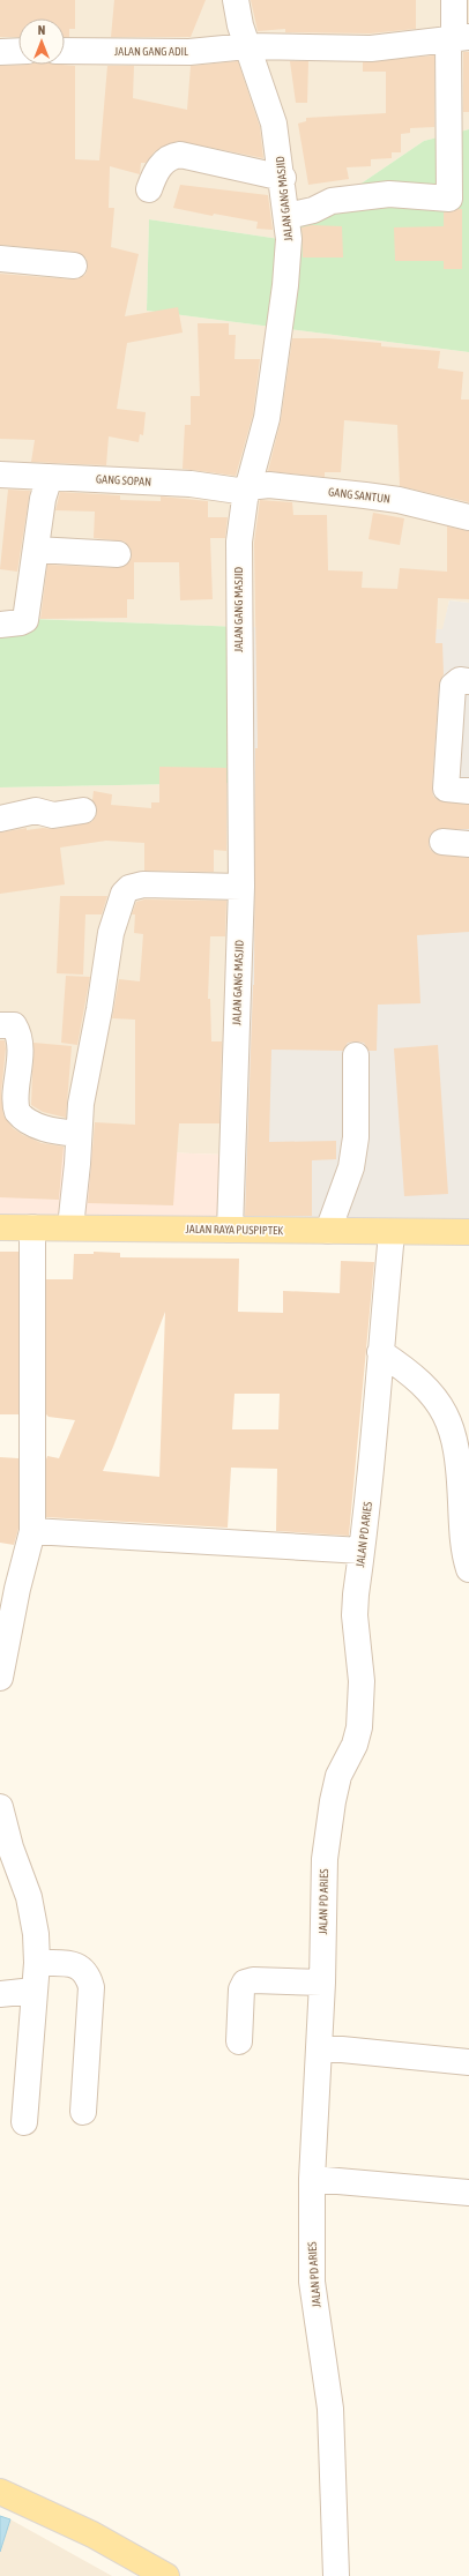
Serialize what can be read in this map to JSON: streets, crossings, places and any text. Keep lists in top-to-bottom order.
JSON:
{
  "streets": {
    "main road": ["JALAN RAYA PUSPIPTEK"],
    "street": [
      "JALAN GANG ADIL",
      "JALAN GANG MASJID",
      "GANG SOPAN",
      "GANG SANTUN",
      "JALAN PD ARIES"
    ]
  },
  "crossings": [
    ["JALAN GANG ADIL", "JALAN GANG MASJID"],
    ["JALAN GANG MASJID", "GANG SOPAN"],
    ["JALAN GANG MASJID", "GANG SANTUN"],
    ["JALAN GANG MASJID", "JALAN RAYA PUSPIPTEK"],
    ["GANG SOPAN", "GANG SANTUN"],
    ["JALAN RAYA PUSPIPTEK", "JALAN PD ARIES"]
  ],
  "north": "top"
}
